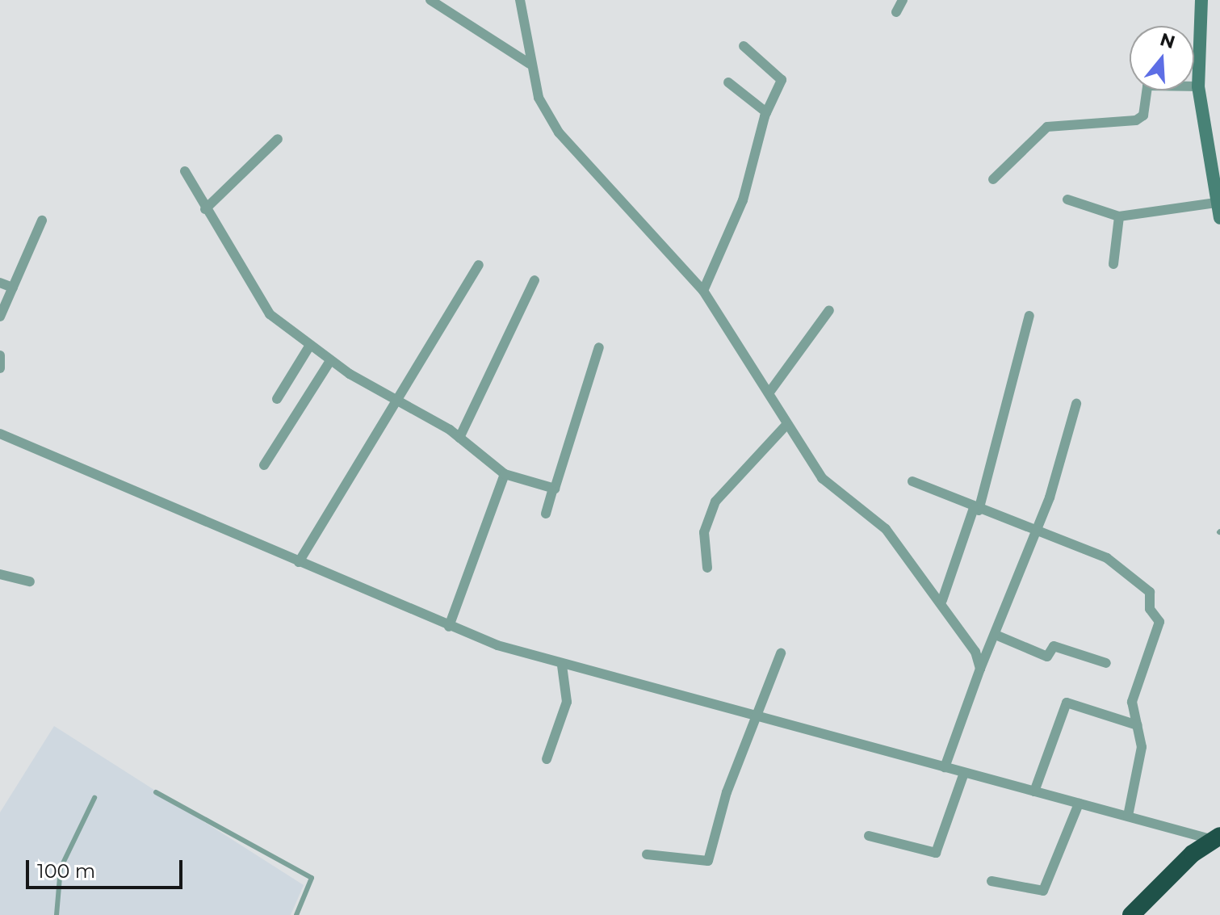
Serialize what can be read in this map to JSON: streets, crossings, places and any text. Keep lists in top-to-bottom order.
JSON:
{
  "scale_bar": "100 m",
  "north": "top"
}
